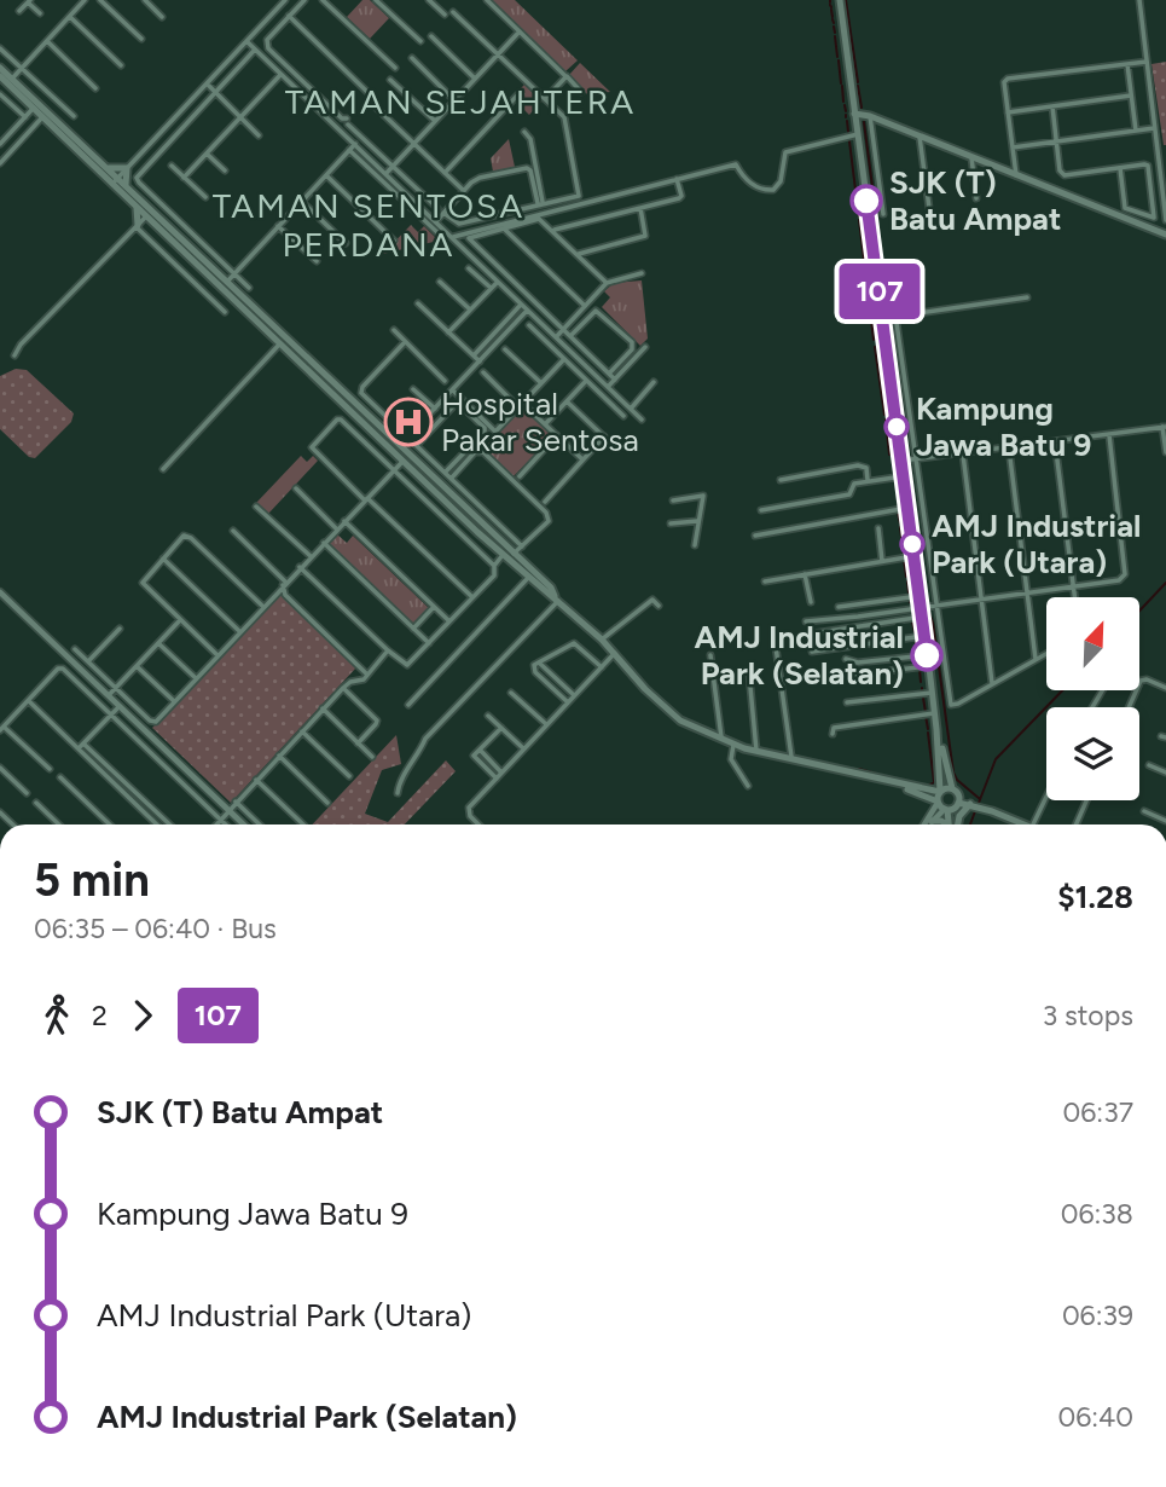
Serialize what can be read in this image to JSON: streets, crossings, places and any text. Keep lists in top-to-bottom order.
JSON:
{
  "districts": ["TAMAN SEJAHTERA", "TAMAN SENTOSA PERDANA"],
  "places": {
    "other": [
      "SJK (T) Batu Ampat",
      "Kampung Jawa Batu 9",
      "AMJ Industrial Park (Utara)",
      "AMJ Industrial Park (Selatan)"
    ],
    "hospital": ["Hospital Pakar Sentosa"]
  },
  "lines": ["bus line 107"],
  "north": "top right",
  "page": {
    "on_map": "107",
    "heading": ["5 min", "06:35 – 06:40 · Bus", "$1.28"],
    "legs": ["2", "107", "3 stops"],
    "list": [
      {
        "name": "SJK (T) Batu Ampat",
        "value": "06:37"
      },
      {
        "name": "Kampung Jawa Batu 9",
        "value": "06:38"
      },
      {
        "name": "AMJ Industrial Park (Utara)",
        "value": "06:39"
      },
      {
        "name": "AMJ Industrial Park (Selatan)",
        "value": "06:40"
      }
    ]
  }
}
